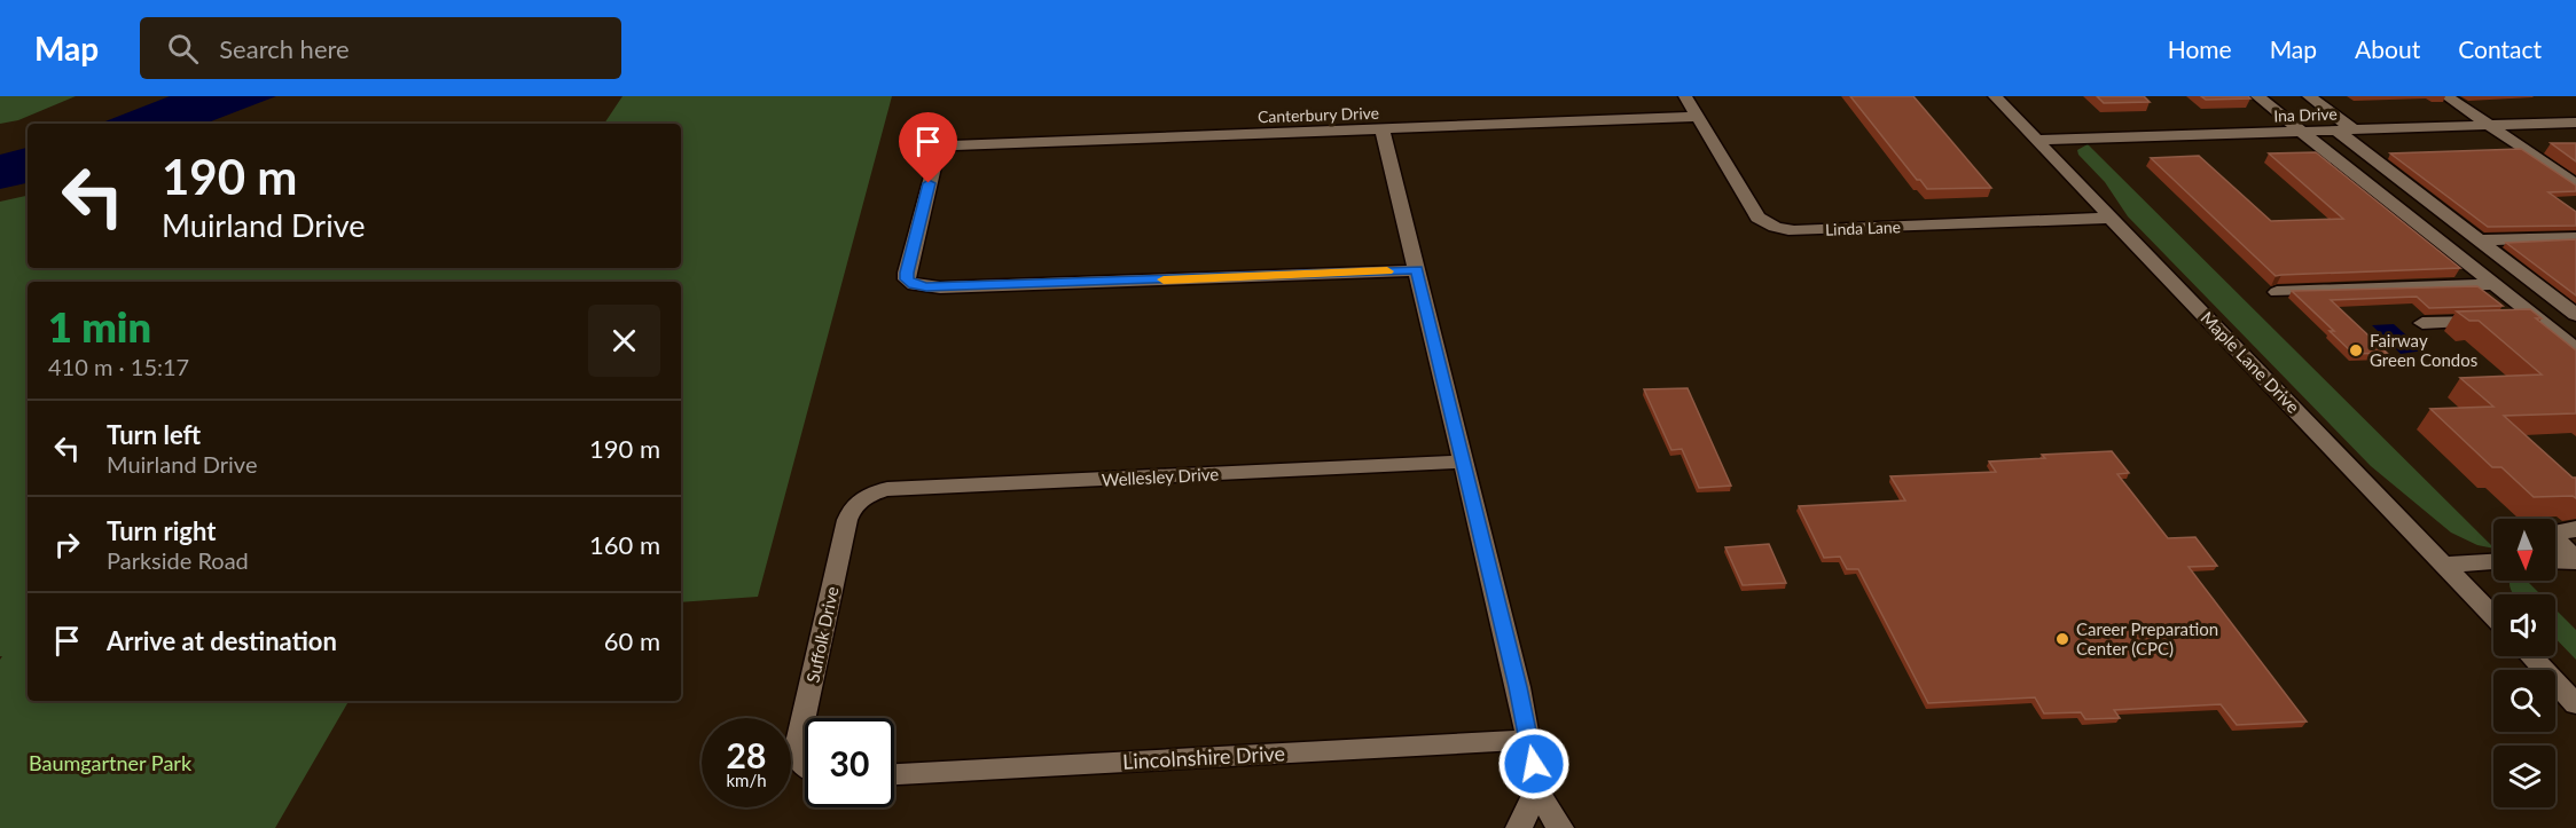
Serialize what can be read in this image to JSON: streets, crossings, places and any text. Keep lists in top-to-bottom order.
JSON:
{
  "streets": {
    "street": [
      "Canterbury Drive",
      "Ina Drive",
      "Linda Lane",
      "Maple Lane Drive",
      "Wellesley Drive",
      "Suffolk Drive",
      "Lincolnshire Drive"
    ]
  },
  "crossings": [
    ["Canterbury Drive", "Linda Lane"],
    ["Ina Drive", "Maple Lane Drive"],
    ["Linda Lane", "Maple Lane Drive"],
    ["Wellesley Drive", "Suffolk Drive"]
  ],
  "parks": ["Baumgartner Park"],
  "places": ["Fairway Green Condos", "Career Preparation Center (CPC)"],
  "north": "bottom",
  "page": {
    "header": "Map",
    "search": "Search here",
    "nav": [
      "Home",
      "Map",
      "About",
      "Contact"
    ],
    "turn": ["190 m", "Muirland Drive"],
    "heading": ["1 min", "410 m · 15:17"],
    "list": [
      {
        "name": "Turn left",
        "note": "Muirland Drive",
        "value": "190 m"
      },
      {
        "name": "Turn right",
        "note": "Parkside Road",
        "value": "160 m"
      },
      {
        "name": "Arrive at destination",
        "value": "60 m"
      }
    ],
    "speed": "28 km/h",
    "limit": "30"
  }
}
